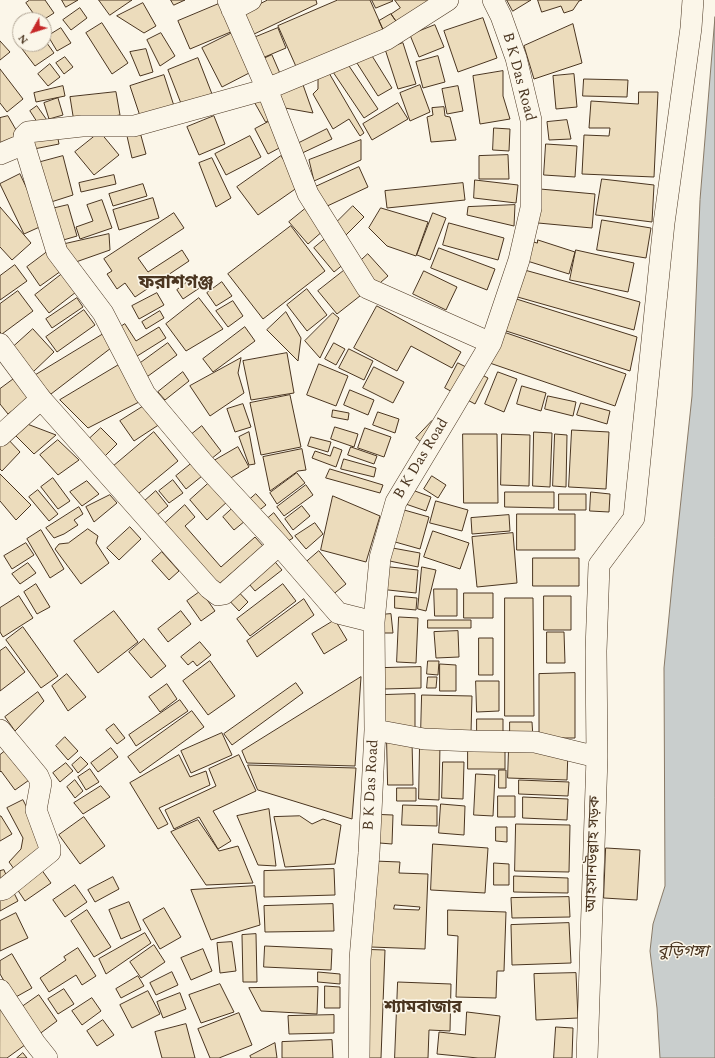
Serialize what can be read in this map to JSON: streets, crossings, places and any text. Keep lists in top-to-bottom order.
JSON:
{
  "streets": {
    "street": ["B K Das Road", "আহসানউল্লাহ সড়ক"]
  },
  "districts": ["ফরাশগঞ্জ", "শ্যামবাজার"],
  "water": ["বুড়িগঙ্গা"],
  "north": "bottom left"
}
